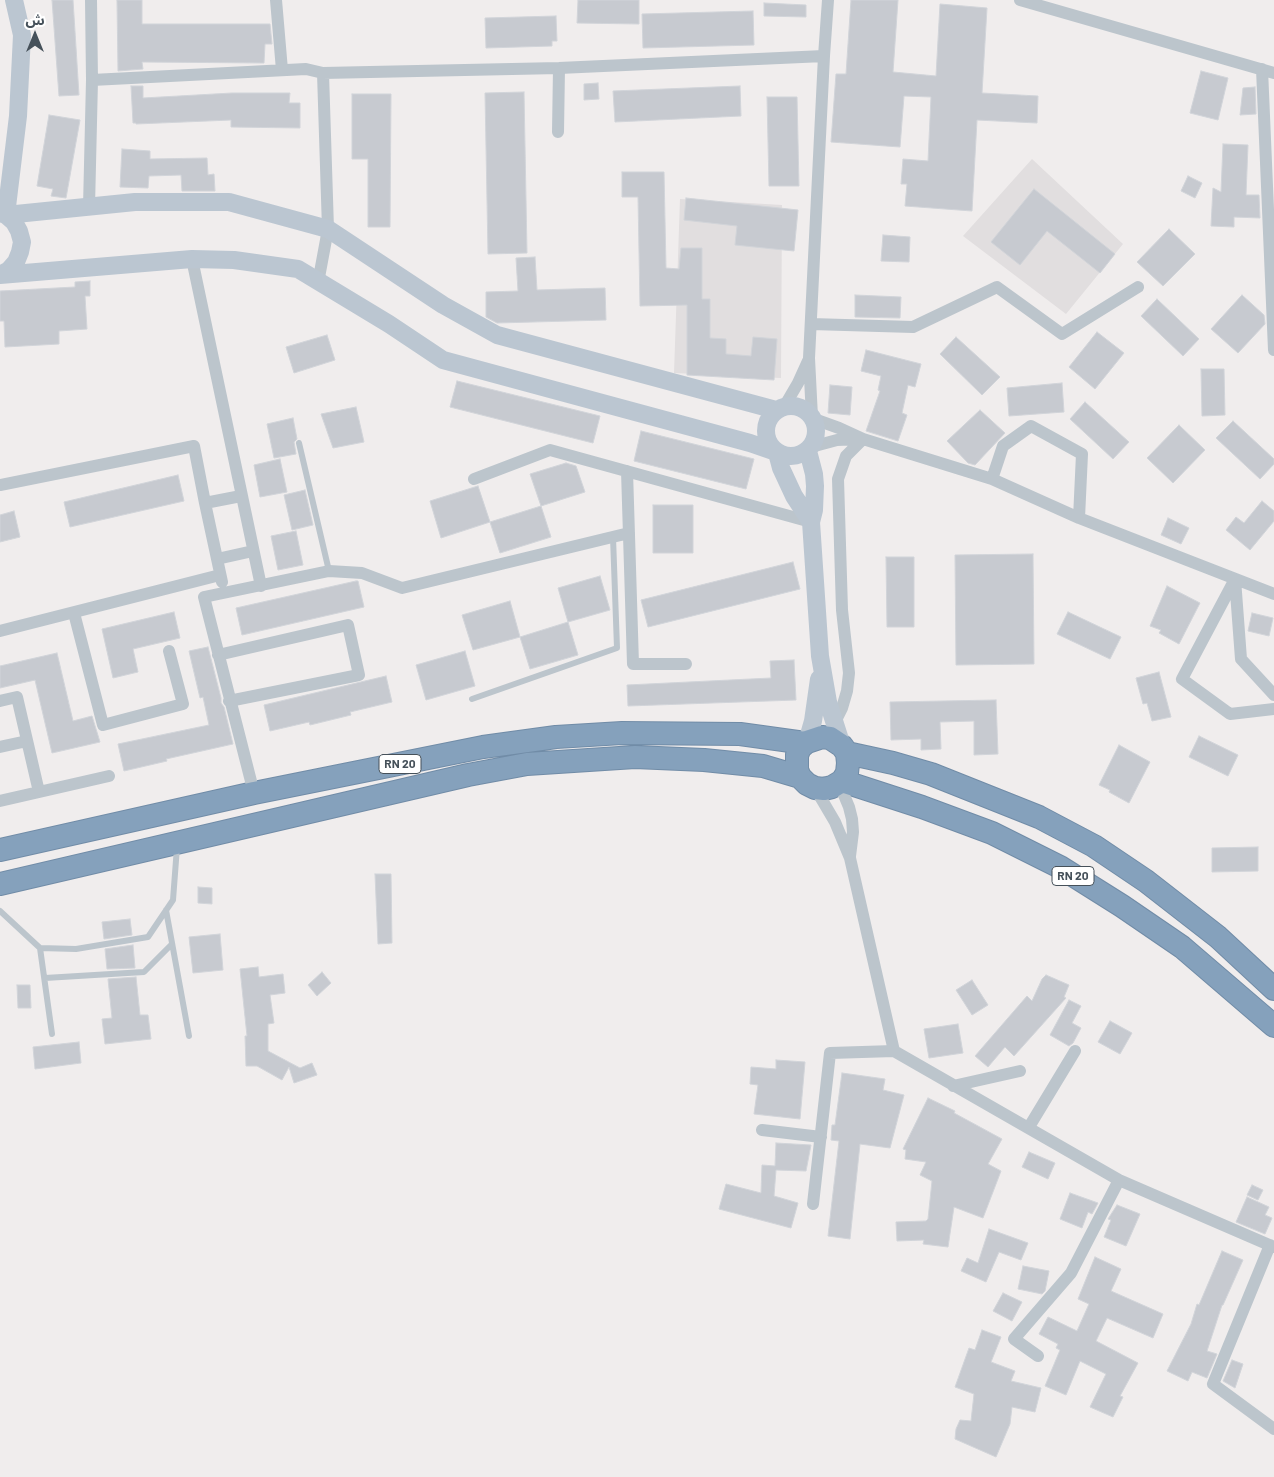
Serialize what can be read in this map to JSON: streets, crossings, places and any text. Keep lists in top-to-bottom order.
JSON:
{
  "streets": {
    "highway": ["RN 20"]
  },
  "north": "top"
}
